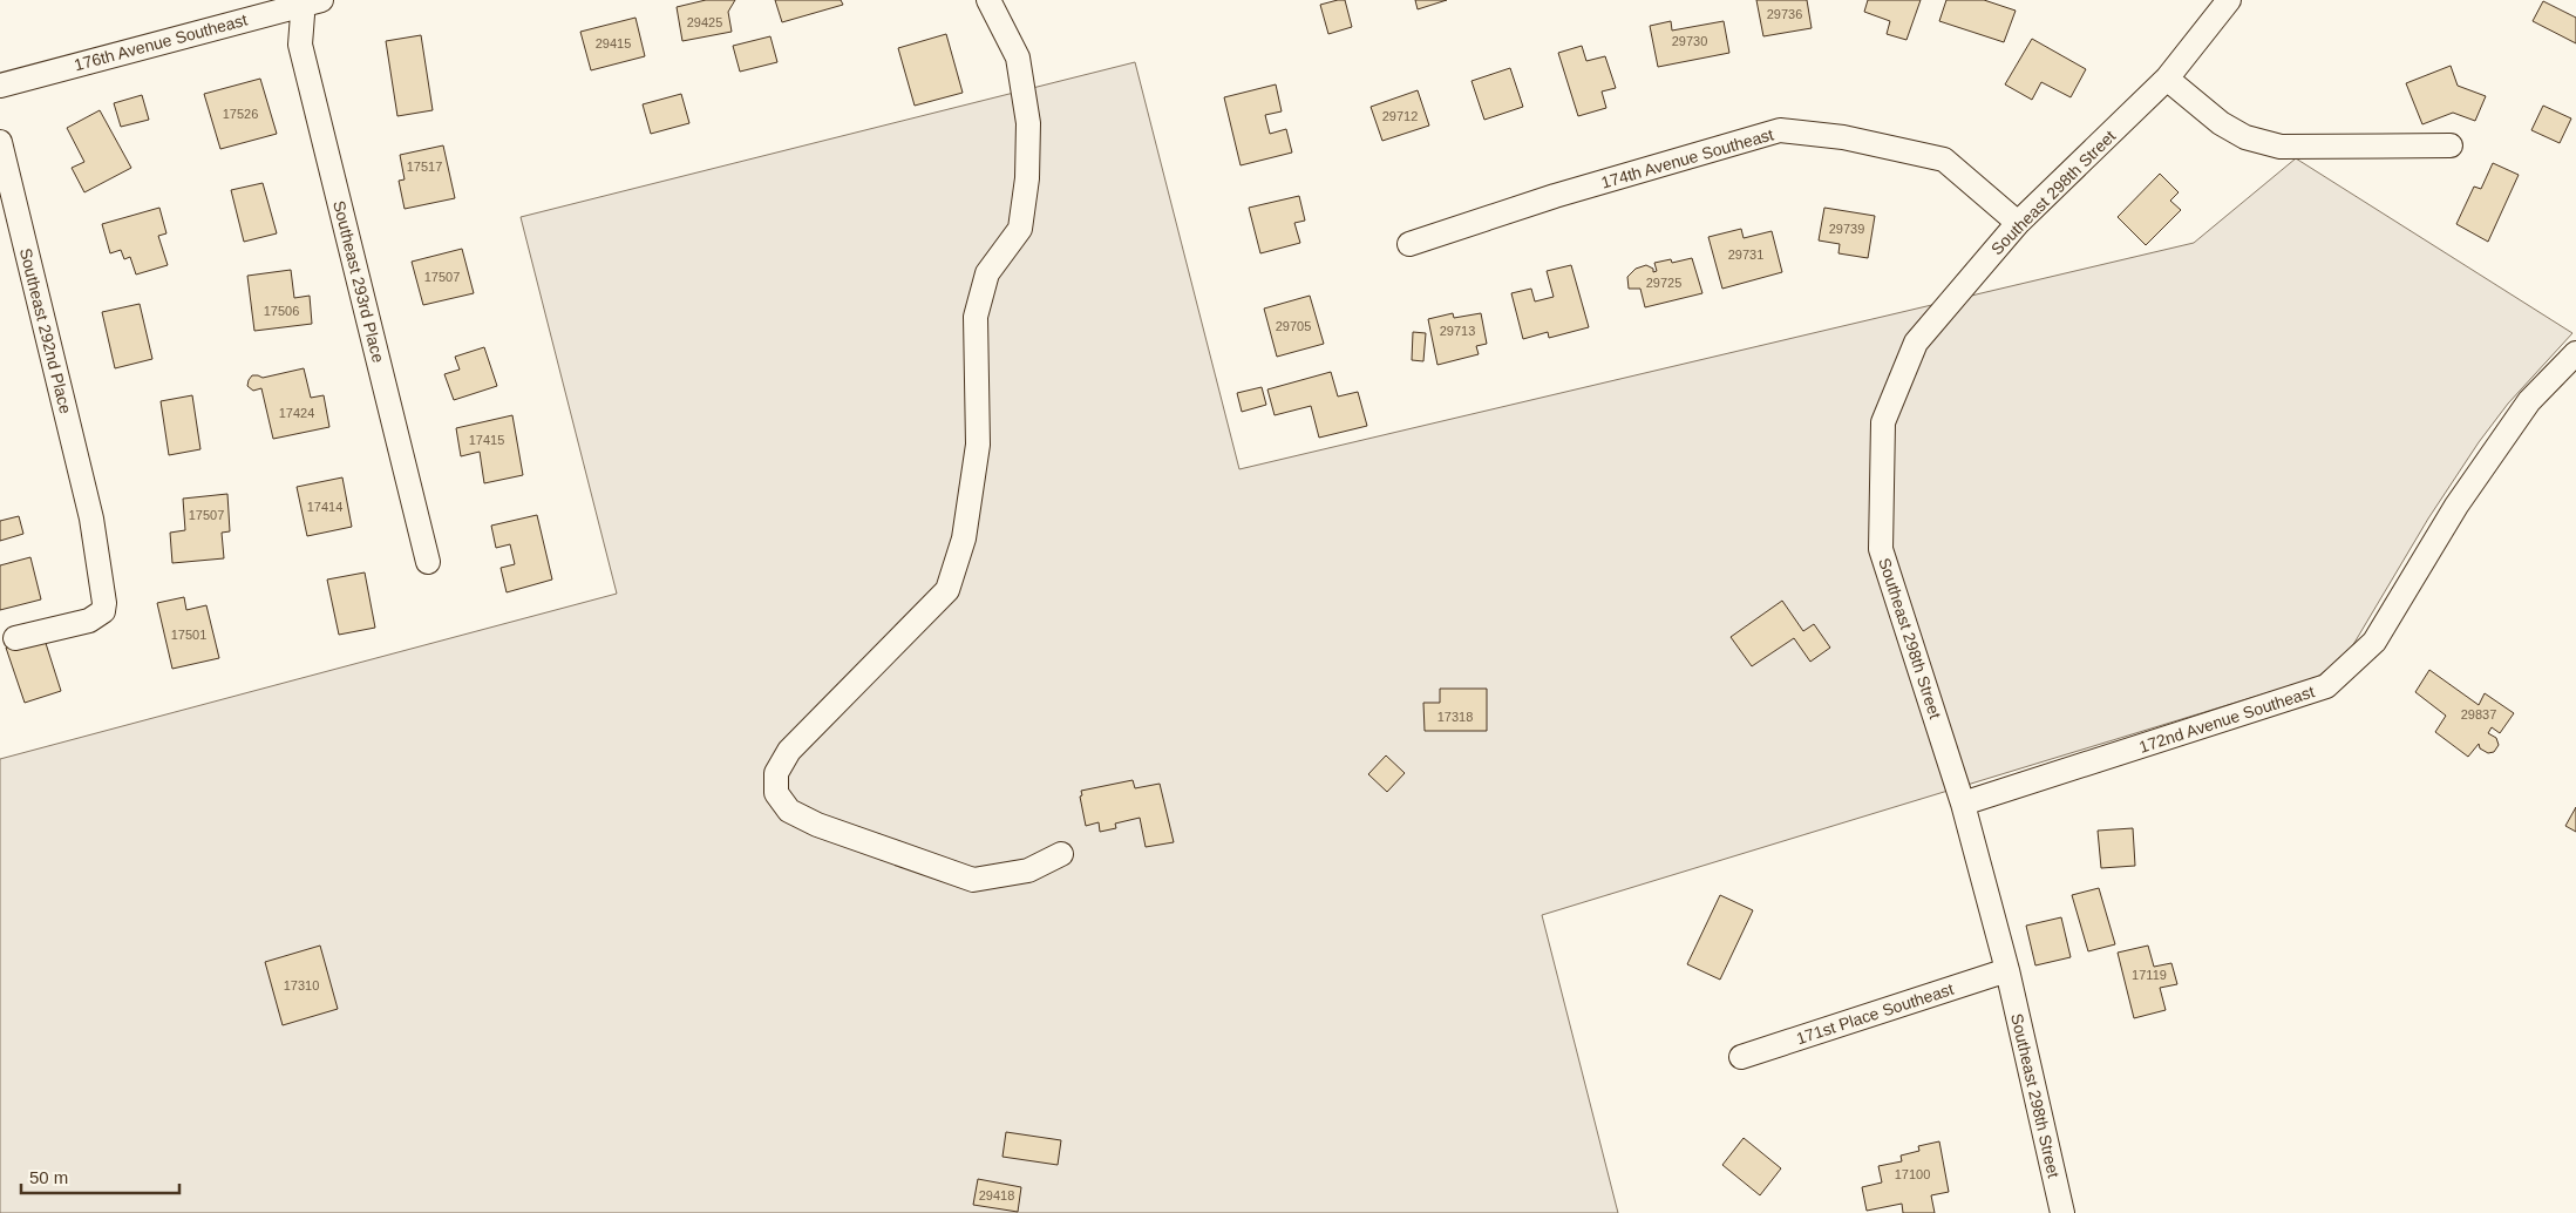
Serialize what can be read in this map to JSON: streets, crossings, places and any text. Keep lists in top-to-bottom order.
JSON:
{
  "streets": {
    "street": [
      "176th Avenue Southeast",
      "174th Avenue Southeast",
      "Southeast 298th Street",
      "Southeast 293rd Place",
      "Southeast 292nd Place",
      "172nd Avenue Southeast",
      "171st Place Southeast"
    ]
  },
  "crossings": [
    ["176th Avenue Southeast", "Southeast 293rd Place"],
    ["174th Avenue Southeast", "Southeast 298th Street"],
    ["Southeast 298th Street", "172nd Avenue Southeast"],
    ["Southeast 298th Street", "171st Place Southeast"]
  ],
  "house_numbers": [
    "29736",
    "29425",
    "29730",
    "29415",
    "17526",
    "29712",
    "17517",
    "29739",
    "29731",
    "17507",
    "29725",
    "17506",
    "29705",
    "29713",
    "17424",
    "17415",
    "17414",
    "17507",
    "17501",
    "29837",
    "17318",
    "17119",
    "17310",
    "17100",
    "29418"
  ],
  "scale_bar": "50 m"
}
